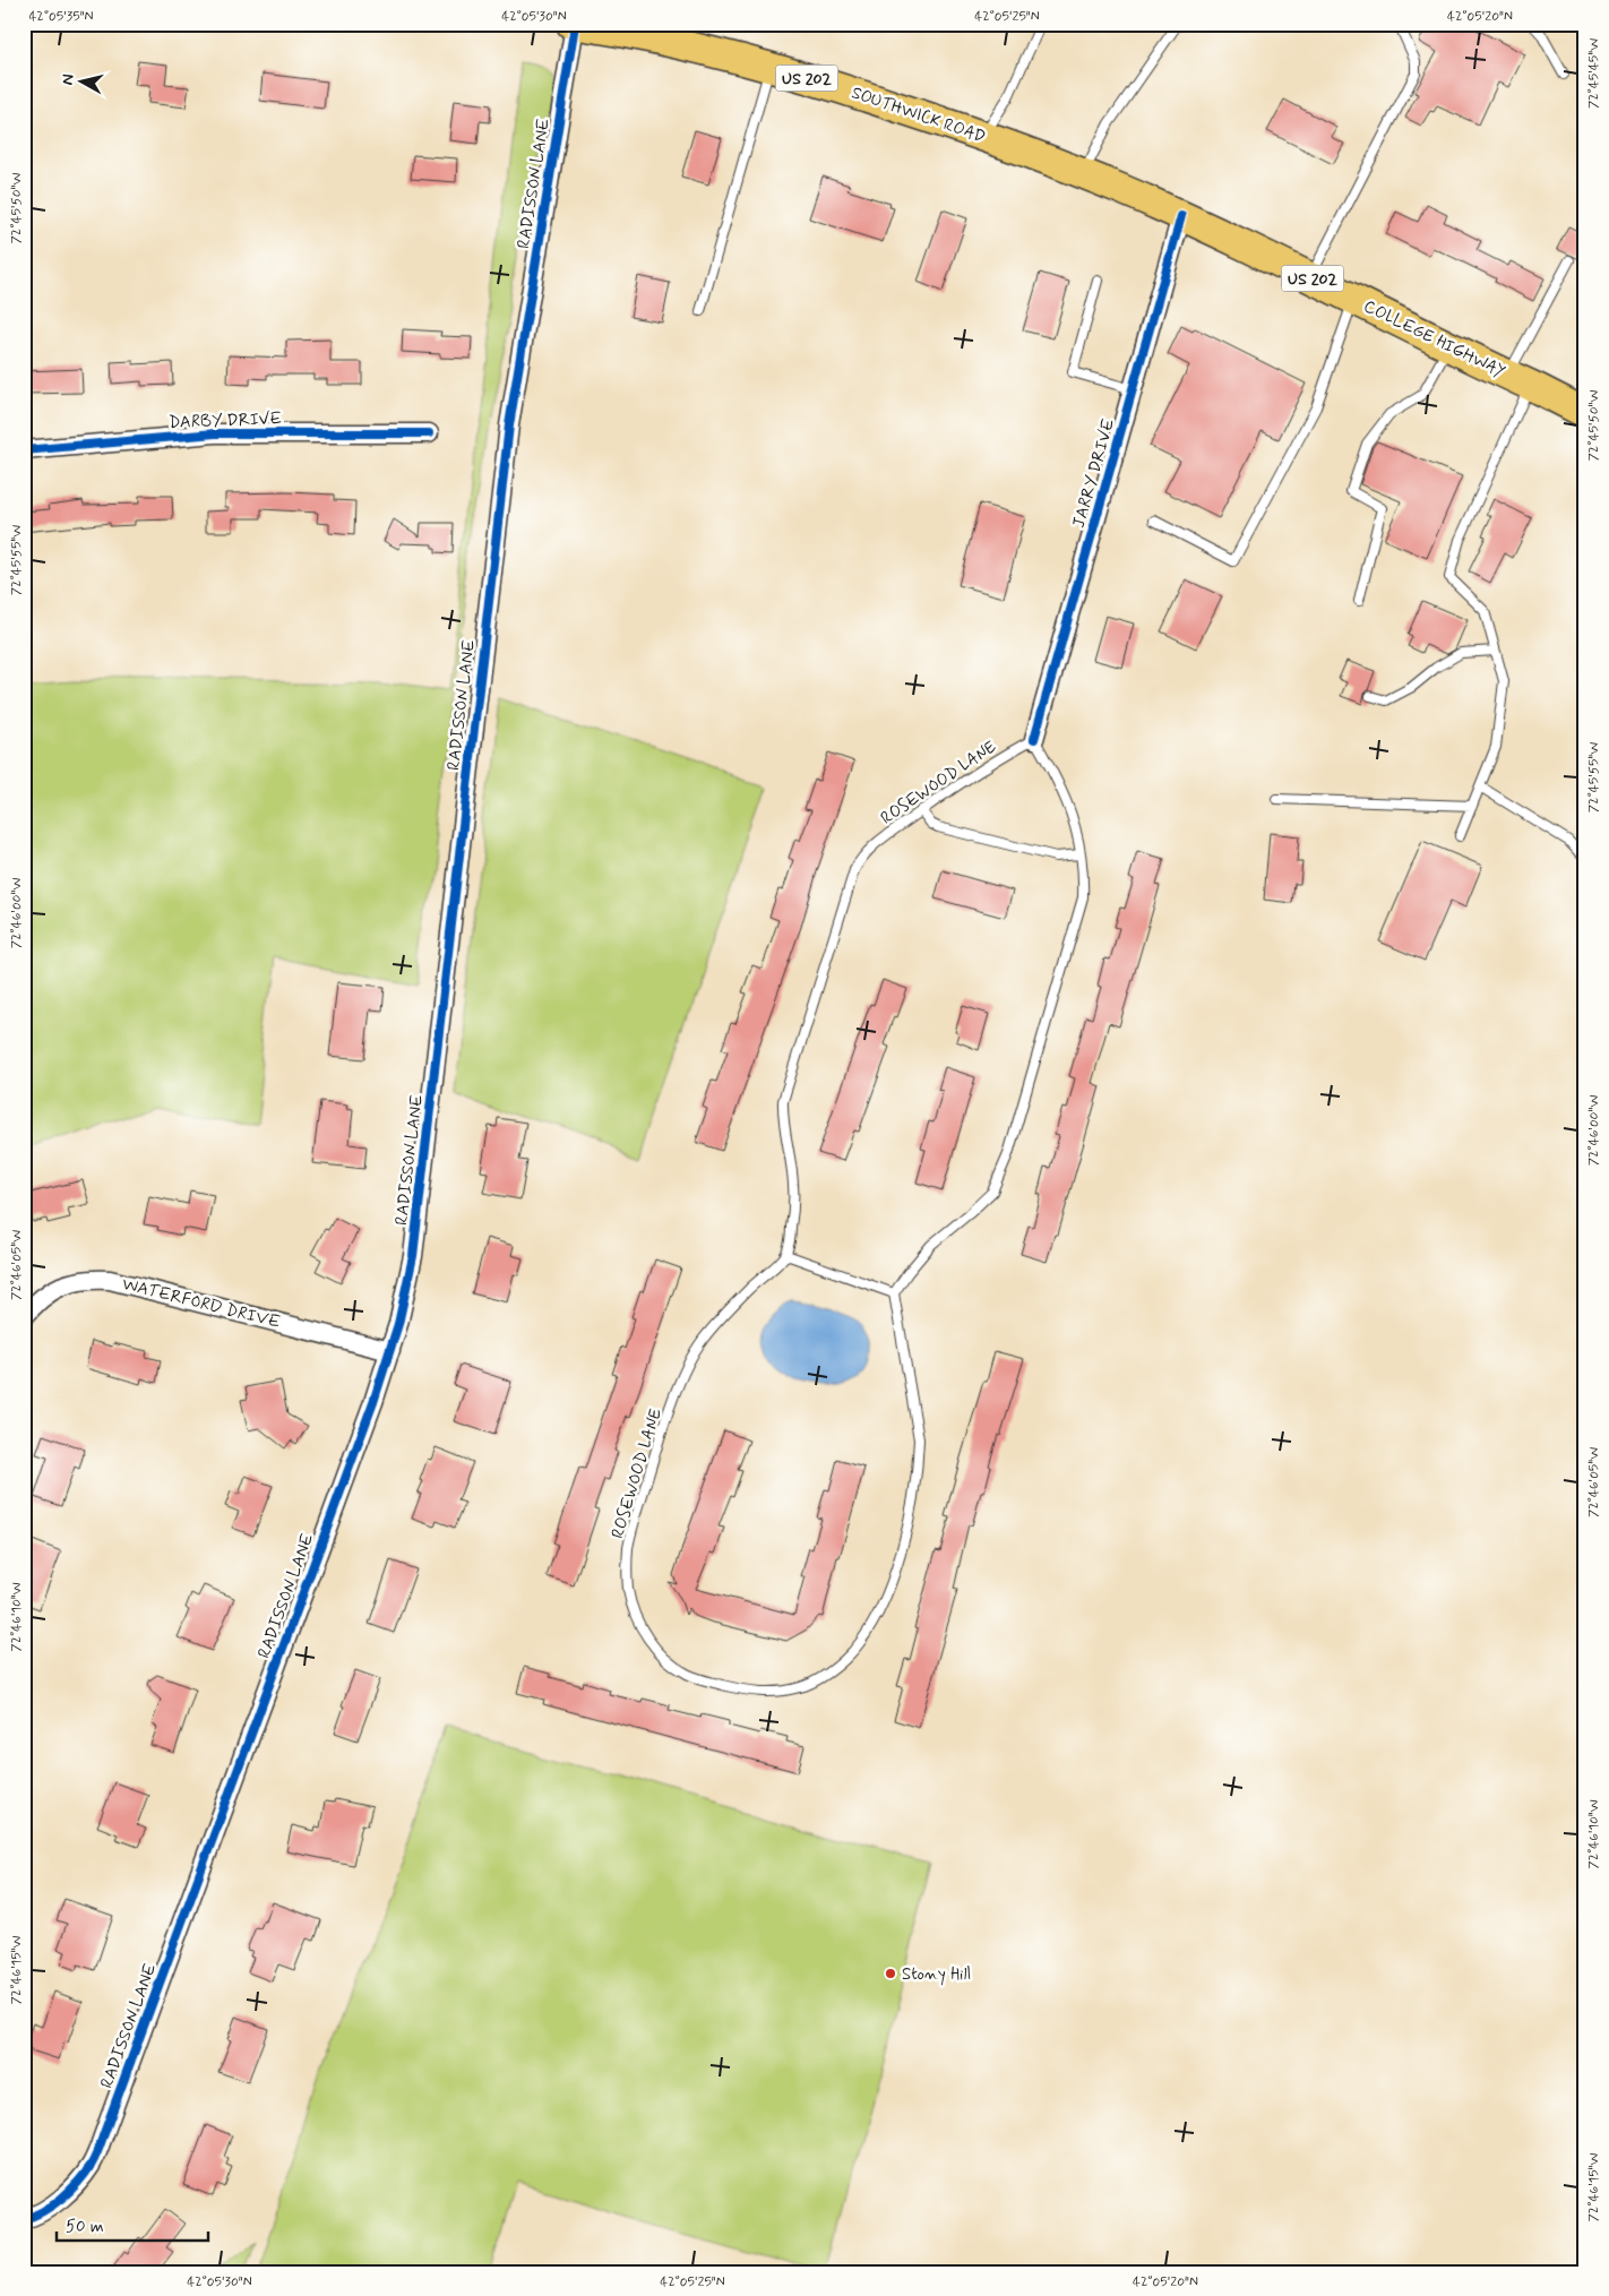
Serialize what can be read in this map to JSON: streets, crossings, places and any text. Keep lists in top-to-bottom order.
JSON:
{
  "streets": {
    "highway": ["US 202", "SOUTHWICK ROAD", "COLLEGE HIGHWAY"],
    "street": [
      "RADISSON LANE",
      "DARBY DRIVE",
      "JARRY DRIVE",
      "WATERFORD DRIVE"
    ],
    "lane": ["ROSEWOOD LANE"]
  },
  "crossings": [
    ["SOUTHWICK ROAD", "RADISSON LANE"],
    ["SOUTHWICK ROAD", "COLLEGE HIGHWAY"],
    ["RADISSON LANE", "WATERFORD DRIVE"],
    ["COLLEGE HIGHWAY", "JARRY DRIVE"],
    ["JARRY DRIVE", "ROSEWOOD LANE"]
  ],
  "places": ["Stony Hill"],
  "scale_bar": "50 m",
  "north": "left",
  "coordinates": [
    "42°05'35\"N",
    "42°05'30\"N",
    "42°05'25\"N",
    "42°05'20\"N",
    "72°45'45\"W",
    "72°45'50\"W",
    "72°45'55\"W",
    "72°46'00\"W",
    "72°46'05\"W",
    "72°46'10\"W",
    "72°46'15\"W"
  ]
}
